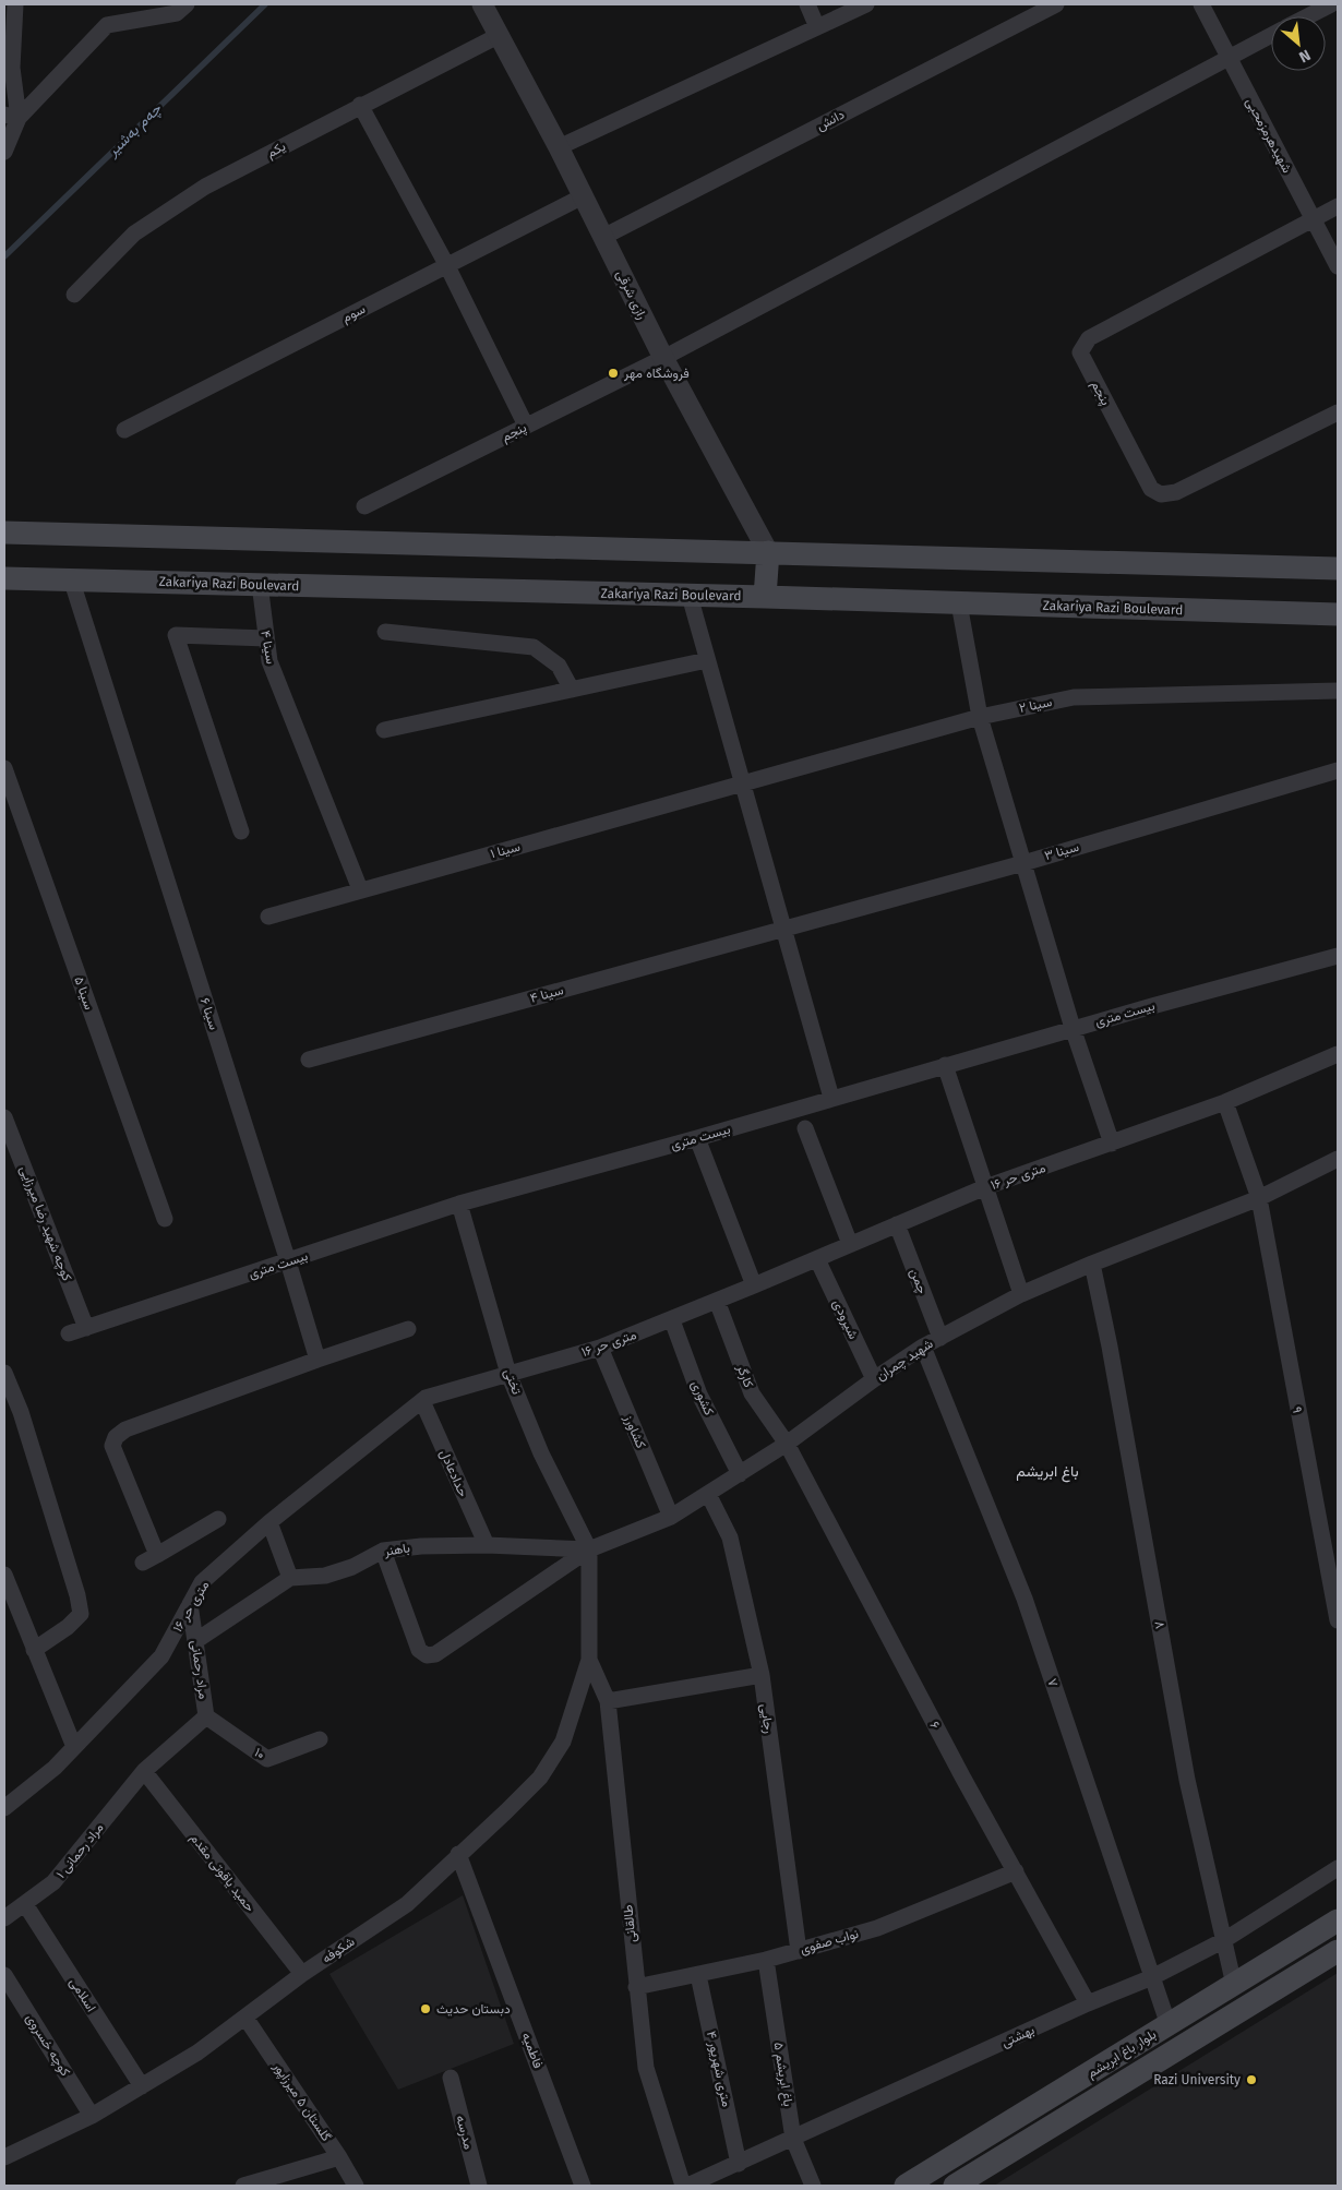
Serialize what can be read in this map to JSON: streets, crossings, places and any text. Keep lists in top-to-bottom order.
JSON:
{
  "streets": {
    "main road": ["Zakariya Razi Boulevard", "بلوار باغ ابریشم"],
    "street": [
      "دانش",
      "شهیدهرمزمحبی",
      "یکم",
      "رازی شرقی",
      "سوم",
      "پنجم",
      "سینا ۴",
      "سینا ۲",
      "۱ سینا",
      "سینا ۳",
      "سینا ۵",
      "سینا ۶",
      "بیست متری",
      "۱۶ متری حر",
      "کوچه شهید رضا میرزایی",
      "چمن",
      "شیرودی",
      "شهید چمران",
      "کارگر",
      "تختی",
      "کشوری",
      "۹",
      "کشاورز",
      "حدادعادل",
      "باهنر",
      "۸",
      "مراد رحمانی",
      "۷",
      "رجایی",
      "۶",
      "۱۰",
      "مراد رحمانی ۱",
      "حمید یاقوتی مقدم",
      "طالقانی",
      "نواب صفوی",
      "شکوفه",
      "اسلامی",
      "بهشتی",
      "کوچه خسروی",
      "فاطمیه",
      "۴ متری شهریور",
      "باغ ابریشم ۵",
      "گلستان ۵ میرزاپور",
      "مدرسه"
    ]
  },
  "crossings": [
    ["دانش", "رازی شرقی"],
    ["شهیدهرمزمحبی", "پنجم"],
    ["یکم", "رازی شرقی"],
    ["رازی شرقی", "سوم"],
    ["رازی شرقی", "پنجم"],
    ["Zakariya Razi Boulevard", "سینا ۴"],
    ["Zakariya Razi Boulevard", "سینا ۶"],
    ["سینا ۴", "۱ سینا"],
    ["سینا ۴", "سینا ۳"],
    ["سینا ۲", "۱ سینا"],
    ["سینا ۶", "بیست متری"],
    ["بیست متری", "کوچه شهید رضا میرزایی"],
    ["بیست متری", "تختی"],
    ["۱۶ متری حر", "چمن"],
    ["۱۶ متری حر", "شیرودی"],
    ["۱۶ متری حر", "کارگر"],
    ["۱۶ متری حر", "تختی"],
    ["۱۶ متری حر", "کشوری"],
    ["۱۶ متری حر", "۹"],
    ["۱۶ متری حر", "کشاورز"],
    ["۱۶ متری حر", "حدادعادل"],
    ["۱۶ متری حر", "مراد رحمانی"],
    ["چمن", "شهید چمران"],
    ["شیرودی", "شهید چمران"],
    ["شهید چمران", "کارگر"],
    ["شهید چمران", "تختی"],
    ["شهید چمران", "کشوری"],
    ["شهید چمران", "۹"],
    ["شهید چمران", "کشاورز"],
    ["شهید چمران", "باهنر"],
    ["شهید چمران", "۸"],
    ["شهید چمران", "۷"],
    ["شهید چمران", "رجایی"],
    ["شهید چمران", "۶"],
    ["کارگر", "۶"],
    ["تختی", "باهنر"],
    ["حدادعادل", "باهنر"],
    ["۸", "بهشتی"],
    ["۸", "بلوار باغ ابریشم"],
    ["مراد رحمانی", "۱۰"],
    ["مراد رحمانی", "مراد رحمانی ۱"],
    ["مراد رحمانی", "حمید یاقوتی مقدم"],
    ["۷", "بهشتی"],
    ["۷", "بلوار باغ ابریشم"],
    ["رجایی", "نواب صفوی"],
    ["۶", "نواب صفوی"],
    ["۶", "بهشتی"],
    ["مراد رحمانی ۱", "حمید یاقوتی مقدم"],
    ["مراد رحمانی ۱", "اسلامی"],
    ["حمید یاقوتی مقدم", "شکوفه"],
    ["طالقانی", "نواب صفوی"],
    ["طالقانی", "شکوفه"],
    ["نواب صفوی", "۴ متری شهریور"],
    ["نواب صفوی", "باغ ابریشم ۵"],
    ["شکوفه", "اسلامی"],
    ["شکوفه", "کوچه خسروی"],
    ["شکوفه", "فاطمیه"],
    ["شکوفه", "گلستان ۵ میرزاپور"],
    ["بهشتی", "۴ متری شهریور"],
    ["بهشتی", "باغ ابریشم ۵"]
  ],
  "districts": ["باغ ابریشم"],
  "water": ["چەم بەشیر"],
  "places": ["فروشگاه مهر", "دبستان حدیث", "Razi University"],
  "north": "bottom right"
}
